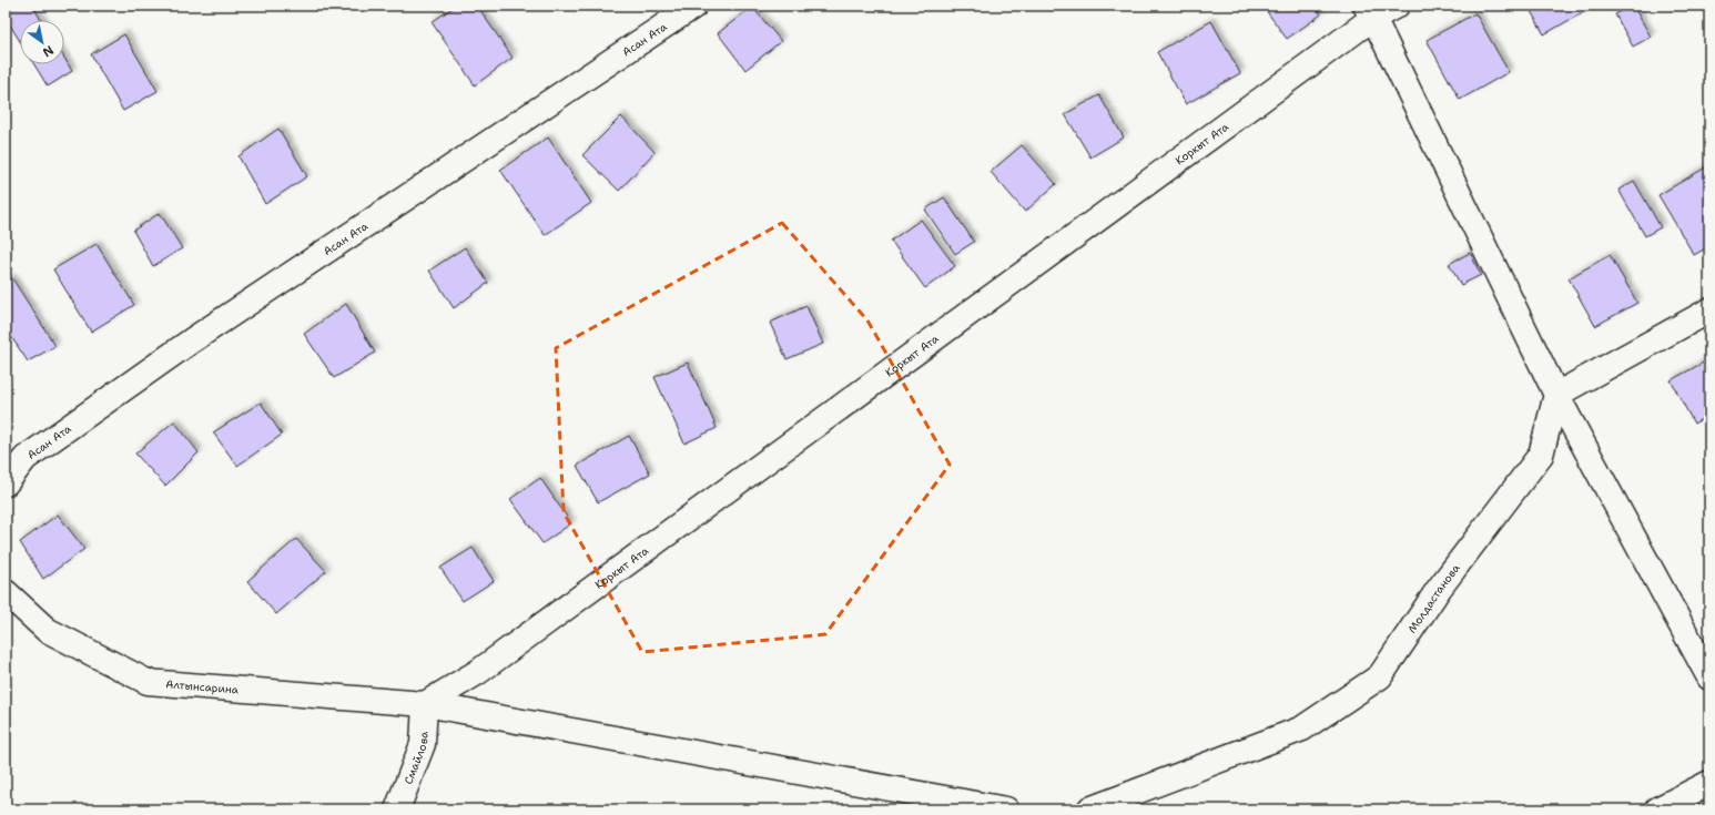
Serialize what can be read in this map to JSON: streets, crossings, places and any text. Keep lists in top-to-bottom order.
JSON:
{
  "streets": {
    "street": [
      "Асан Ата",
      "Коркыт Ата",
      "Молдастанова",
      "Алтынсарина",
      "Смайлова"
    ]
  },
  "crossings": [
    ["Коркыт Ата", "Алтынсарина"],
    ["Коркыт Ата", "Смайлова"],
    ["Алтынсарина", "Смайлова"]
  ],
  "north": "bottom right"
}
